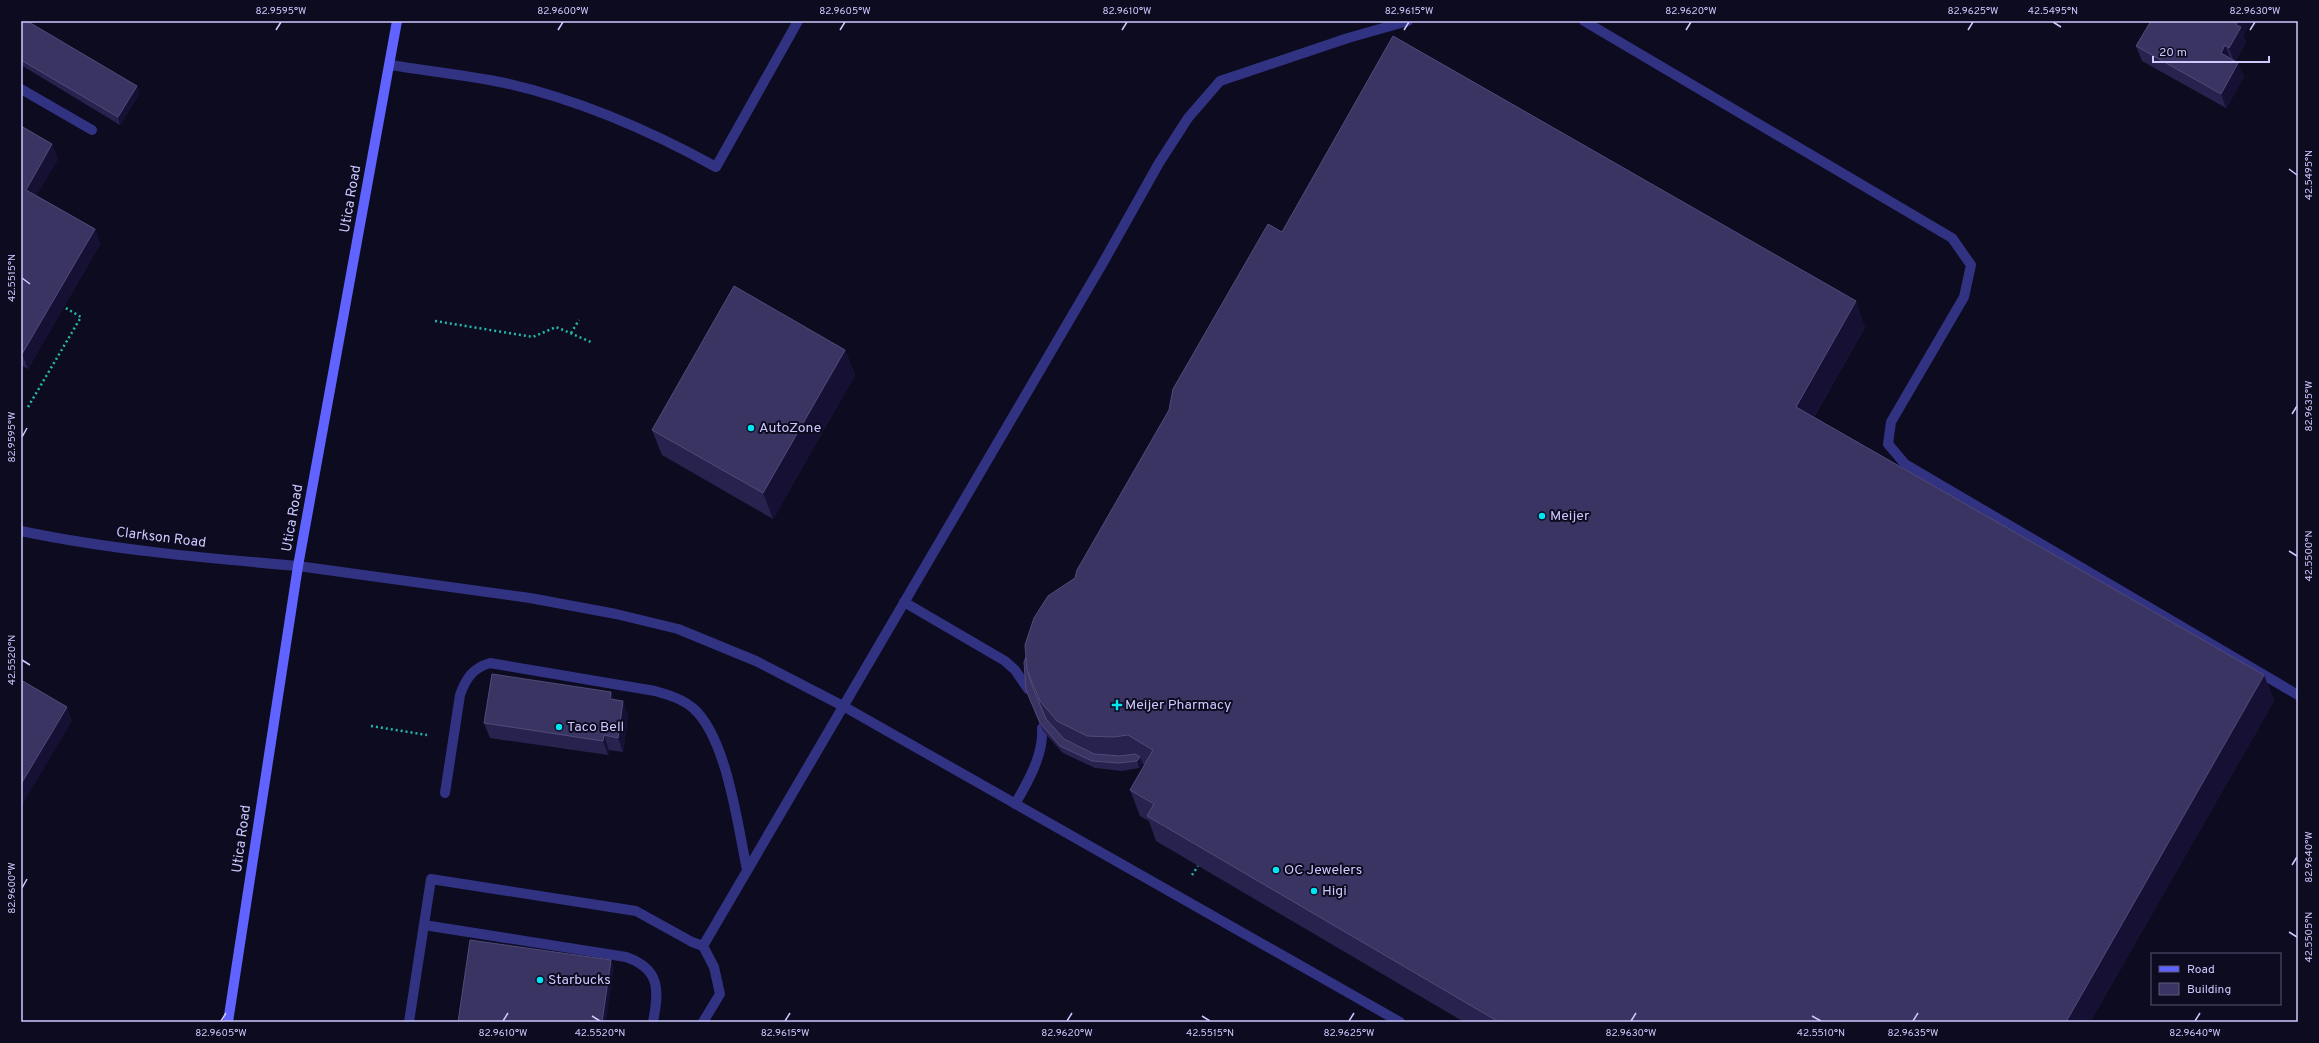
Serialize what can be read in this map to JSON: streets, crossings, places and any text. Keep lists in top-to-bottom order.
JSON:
{
  "streets": {
    "main road": ["Utica Road"],
    "street": ["Clarkson Road"]
  },
  "crossings": [
    ["Utica Road", "Clarkson Road"]
  ],
  "places": {
    "other": [
      "AutoZone",
      "Meijer",
      "Taco Bell",
      "OC Jewelers",
      "Higi",
      "Starbucks"
    ],
    "health": ["Meijer Pharmacy"]
  },
  "legend": ["Road", "Building"],
  "scale_bar": "20 m",
  "coordinates": [
    "82.9595°W",
    "82.9600°W",
    "82.9605°W",
    "82.9610°W",
    "82.9615°W",
    "82.9620°W",
    "82.9625°W",
    "42.5495°N",
    "82.9630°W",
    "42.5515°N",
    "82.9635°W",
    "42.5500°N",
    "42.5520°N",
    "82.9640°W",
    "42.5505°N",
    "42.5510°N"
  ]
}
